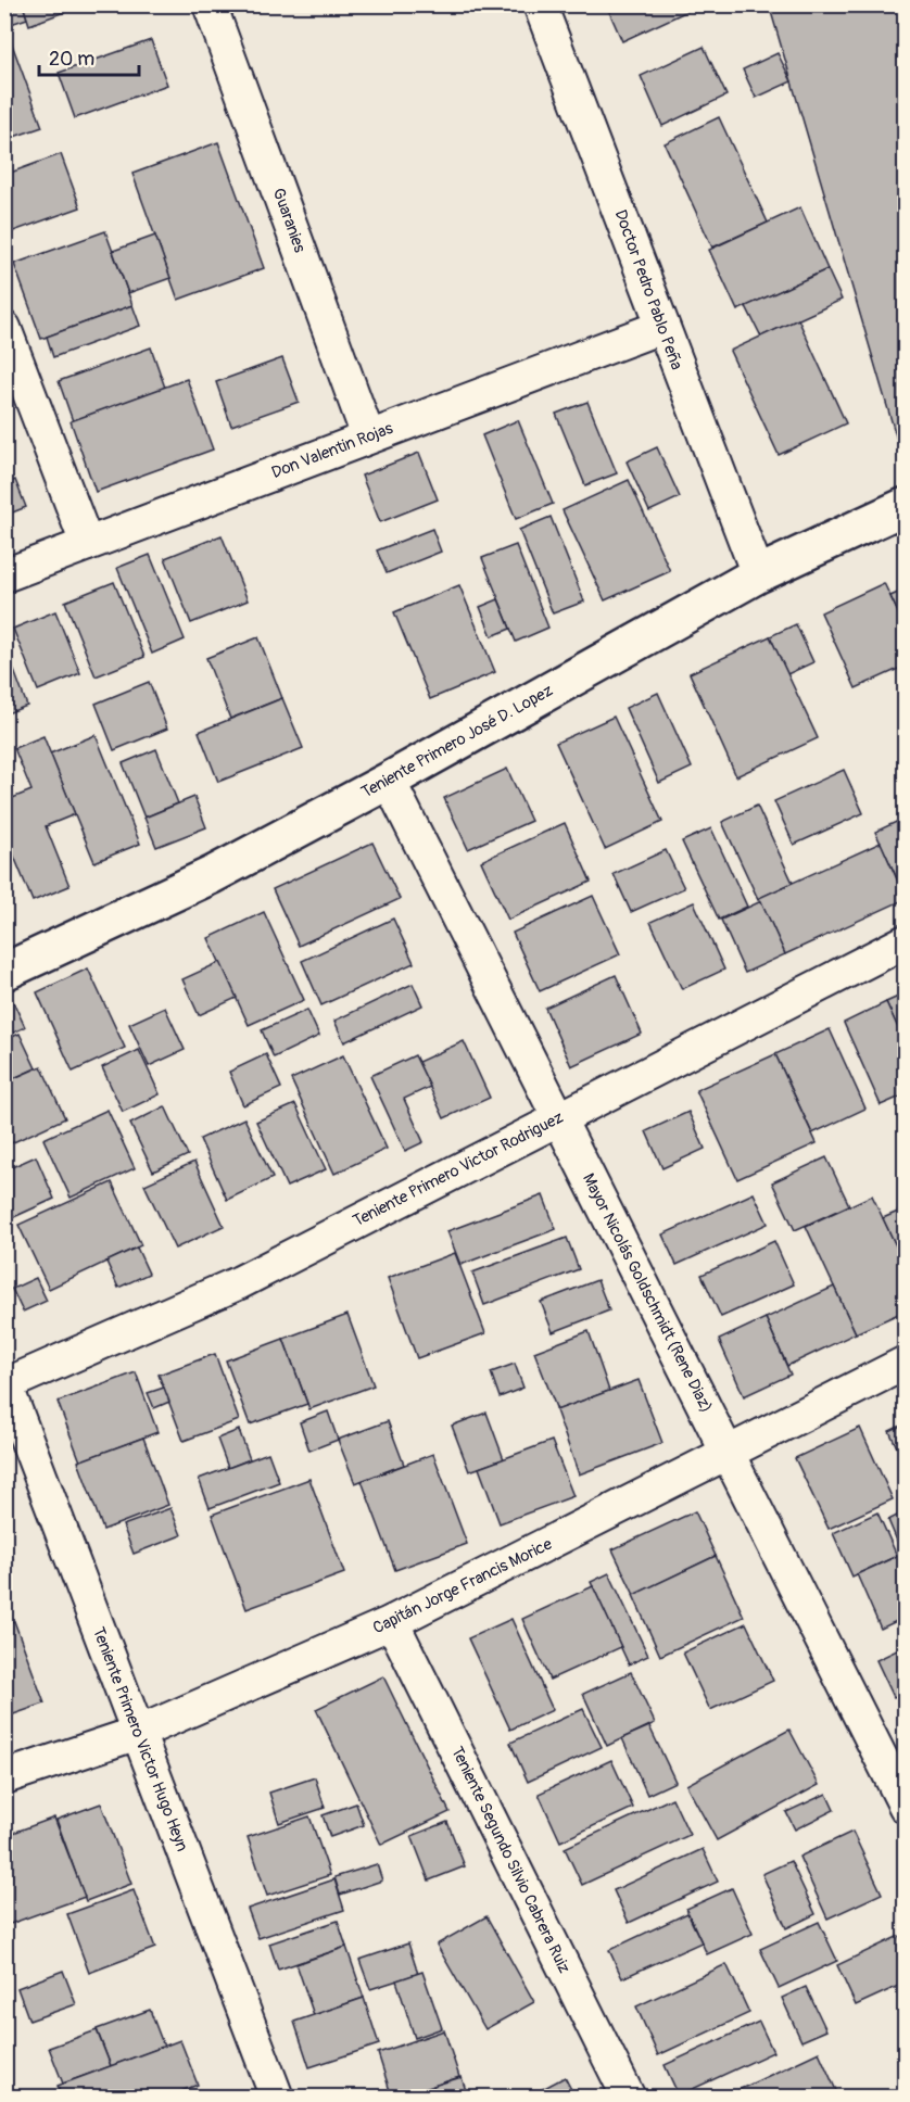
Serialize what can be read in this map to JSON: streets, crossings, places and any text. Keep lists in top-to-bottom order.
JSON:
{
  "streets": {
    "street": [
      "Guaranies",
      "Doctor Pedro Pablo Peña",
      "Don Valentin Rojas",
      "Teniente Primero José D. Lopez",
      "Teniente Primero Victor Rodriguez",
      "Mayor Nicolás Goldschmidt (Rene Diaz)",
      "Capitán Jorge Francis Morice",
      "Teniente Primero Victor Hugo Heyn",
      "Teniente Segundo Silvio Cabrera Ruiz"
    ]
  },
  "crossings": [
    ["Guaranies", "Don Valentin Rojas"],
    ["Doctor Pedro Pablo Peña", "Don Valentin Rojas"],
    ["Doctor Pedro Pablo Peña", "Teniente Primero José D. Lopez"],
    ["Teniente Primero José D. Lopez", "Mayor Nicolás Goldschmidt (Rene Diaz)"],
    ["Teniente Primero Victor Rodriguez", "Mayor Nicolás Goldschmidt (Rene Diaz)"],
    ["Teniente Primero Victor Rodriguez", "Teniente Primero Victor Hugo Heyn"],
    ["Mayor Nicolás Goldschmidt (Rene Diaz)", "Capitán Jorge Francis Morice"],
    ["Capitán Jorge Francis Morice", "Teniente Primero Victor Hugo Heyn"],
    ["Capitán Jorge Francis Morice", "Teniente Segundo Silvio Cabrera Ruiz"]
  ],
  "scale_bar": "20 m"
}
